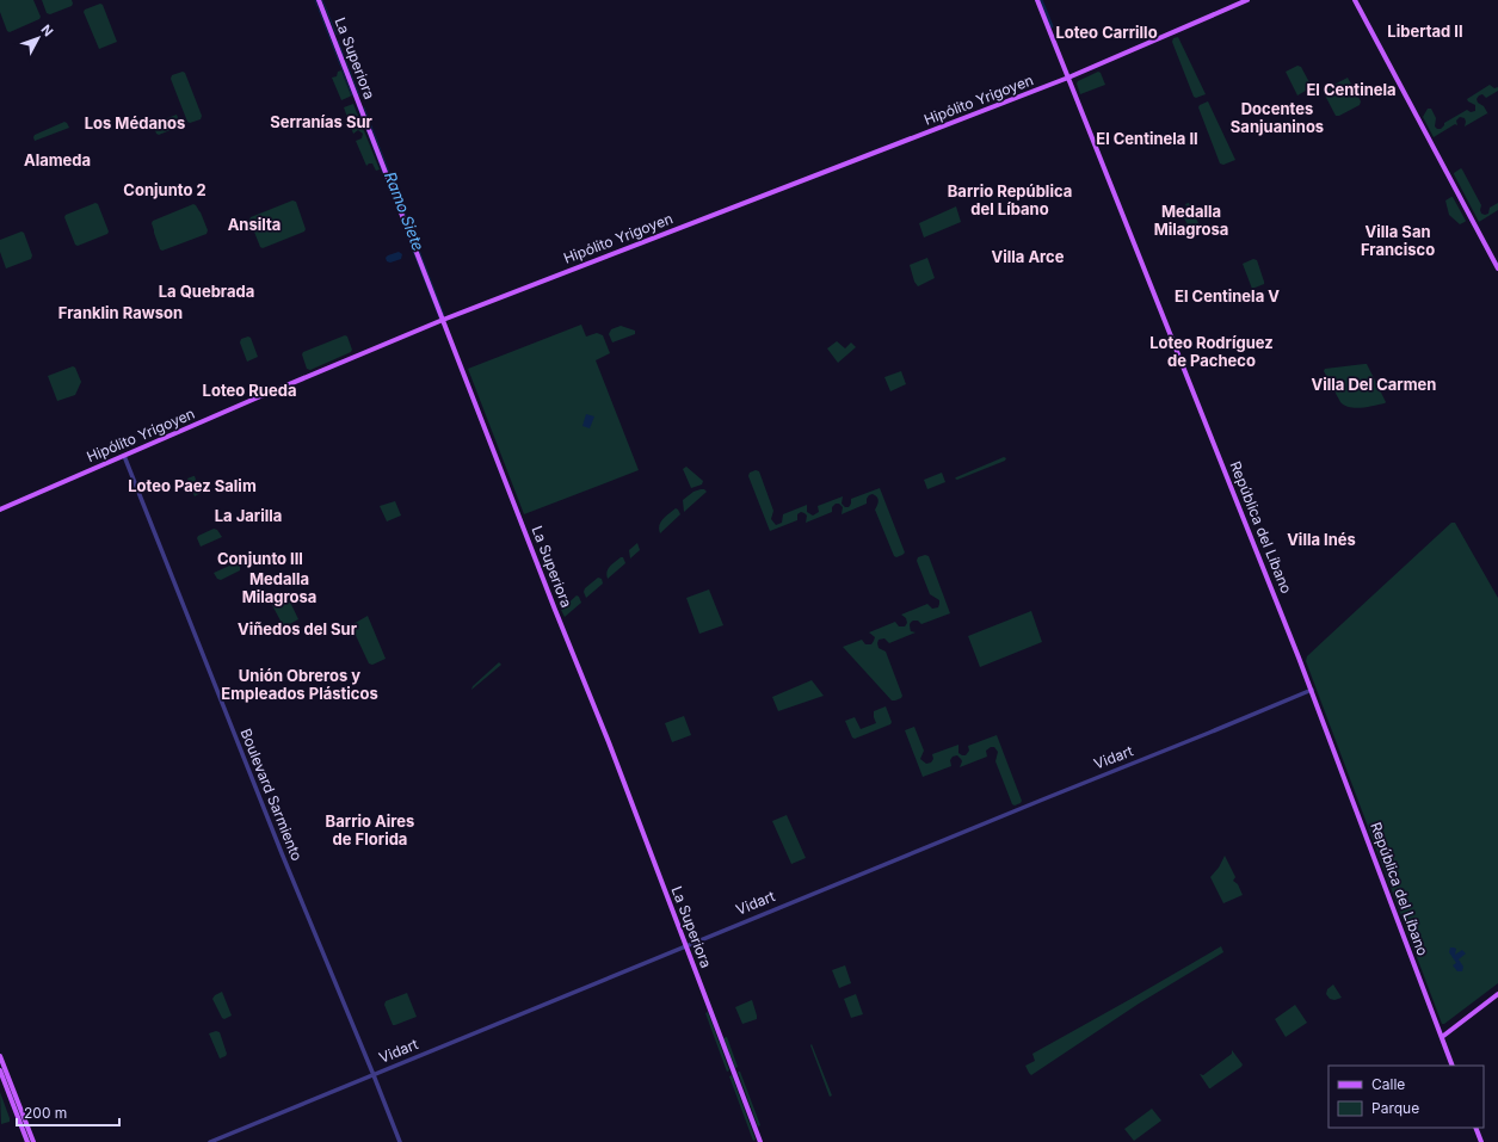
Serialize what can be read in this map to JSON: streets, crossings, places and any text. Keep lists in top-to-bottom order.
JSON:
{
  "streets": {
    "main road": ["La Superiora", "Hipólito Yrigoyen", "República del Líbano"],
    "street": ["Vidart", "Boulevard Sarmiento"]
  },
  "crossings": [
    ["La Superiora", "Hipólito Yrigoyen"],
    ["La Superiora", "Vidart"],
    ["Hipólito Yrigoyen", "República del Líbano"],
    ["Hipólito Yrigoyen", "Boulevard Sarmiento"],
    ["República del Líbano", "Vidart"],
    ["Vidart", "Boulevard Sarmiento"]
  ],
  "districts": [
    "Libertad II",
    "Loteo Carrillo",
    "El Centinela",
    "Docentes Sanjuaninos",
    "Serranías Sur",
    "Los Médanos",
    "El Centinela II",
    "Alameda",
    "Conjunto 2",
    "Barrio República del Líbano",
    "Medalla Milagrosa",
    "Ansilta",
    "Villa San Francisco",
    "Villa Arce",
    "La Quebrada",
    "El Centinela V",
    "Franklin Rawson",
    "Loteo Rodríguez de Pacheco",
    "Villa Del Carmen",
    "Loteo Rueda",
    "Loteo Paez Salim",
    "La Jarilla",
    "Villa Inés",
    "Conjunto III",
    "Medalla Milagrosa",
    "Viñedos del Sur",
    "Unión Obreros y Empleados Plásticos",
    "Barrio Aires de Florida"
  ],
  "water": ["Ramo Siete"],
  "legend": ["Calle", "Parque"],
  "scale_bar": "200 m",
  "north": "top right"
}
